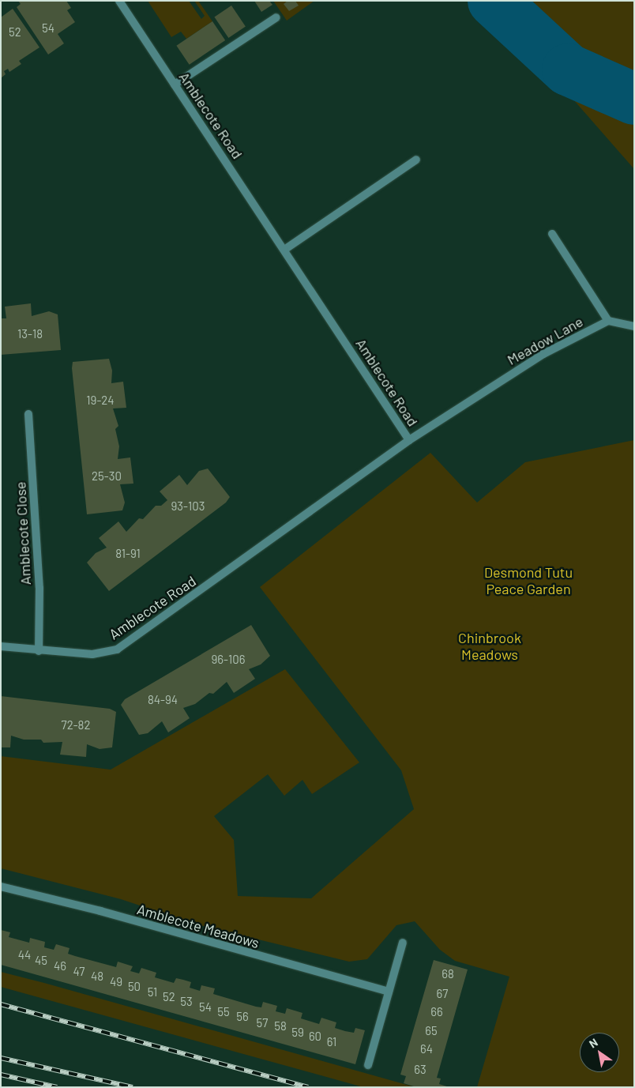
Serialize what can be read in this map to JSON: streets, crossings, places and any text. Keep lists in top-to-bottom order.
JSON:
{
  "streets": {
    "street": [
      "Amblecote Road",
      "Meadow Lane",
      "Amblecote Close",
      "Amblecote Meadows"
    ]
  },
  "crossings": [
    ["Amblecote Road", "Meadow Lane"],
    ["Amblecote Road", "Amblecote Close"]
  ],
  "parks": ["Desmond Tutu Peace Garden", "Chinbrook Meadows"],
  "house_numbers": [
    "54",
    "52",
    "13-18",
    "19-24",
    "25-30",
    "93-103",
    "81-91",
    "96-106",
    "84-94",
    "72-82",
    "44",
    "45",
    "46",
    "47",
    "68",
    "48",
    "49",
    "50",
    "51",
    "67",
    "52",
    "53",
    "54",
    "55",
    "66",
    "56",
    "57",
    "58",
    "65",
    "59",
    "60",
    "61",
    "64",
    "63"
  ],
  "north": "top left"
}
